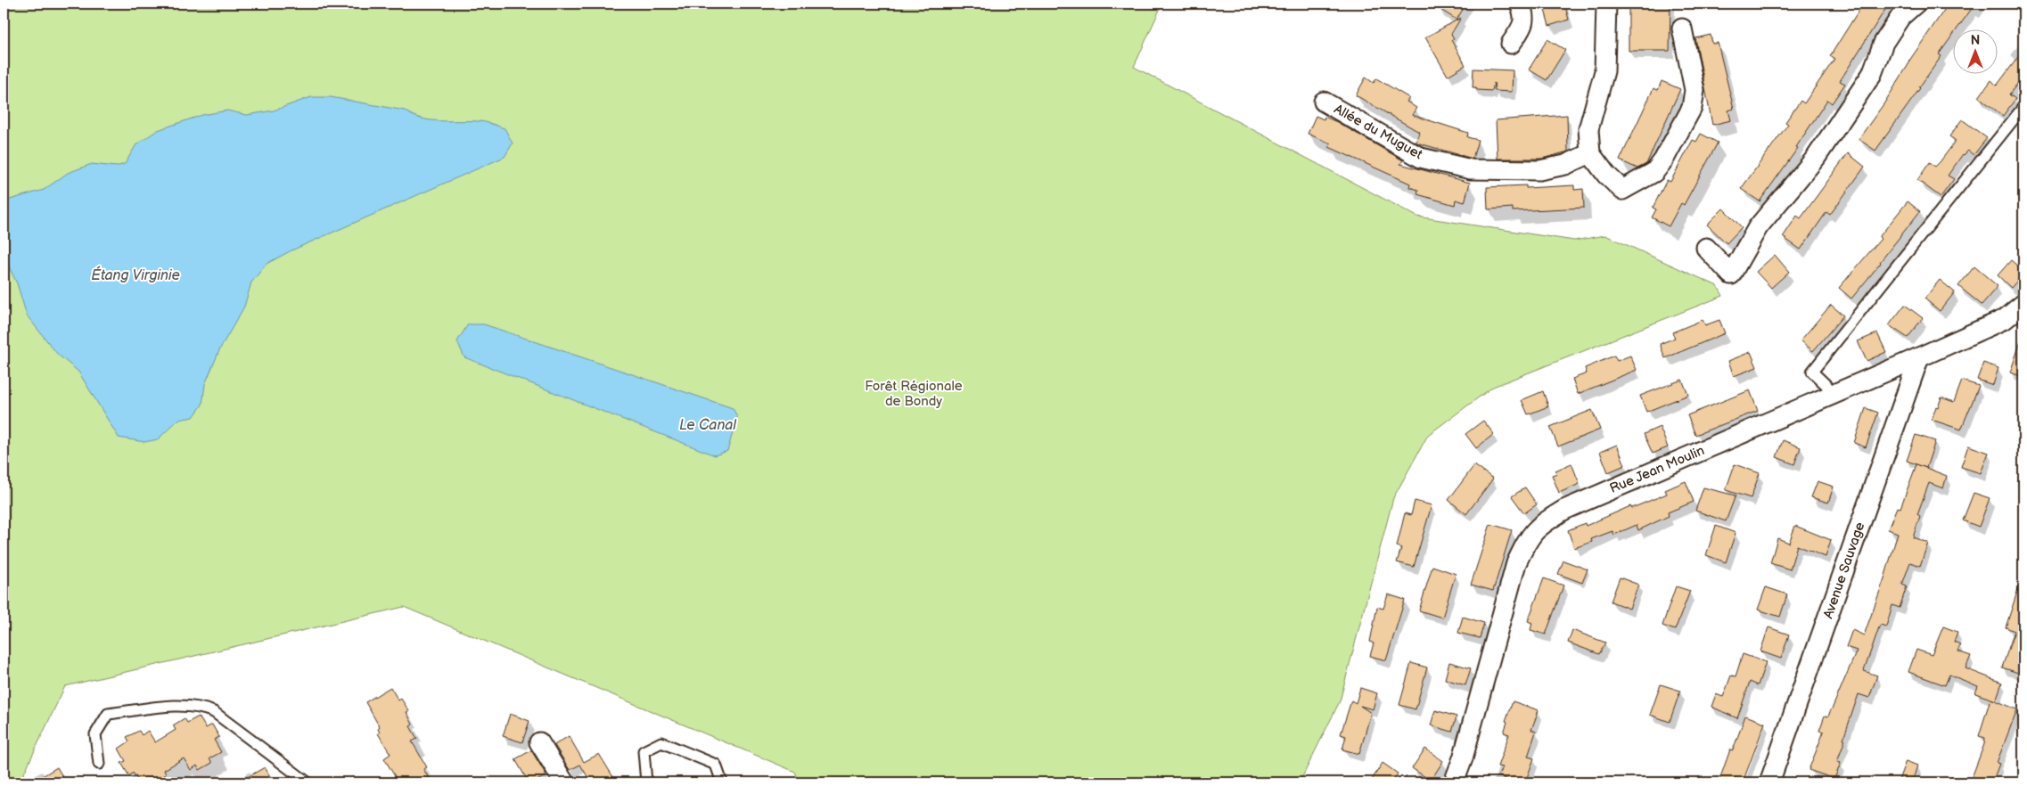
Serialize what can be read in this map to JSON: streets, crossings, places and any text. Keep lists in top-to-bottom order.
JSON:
{
  "streets": {
    "street": ["Allée du Muguet", "Rue Jean Moulin", "Avenue Sauvage"]
  },
  "crossings": [
    ["Rue Jean Moulin", "Avenue Sauvage"]
  ],
  "water": ["Étang Virginie", "Le Canal"],
  "parks": ["Forêt Régionale de Bondy"],
  "north": "top"
}
